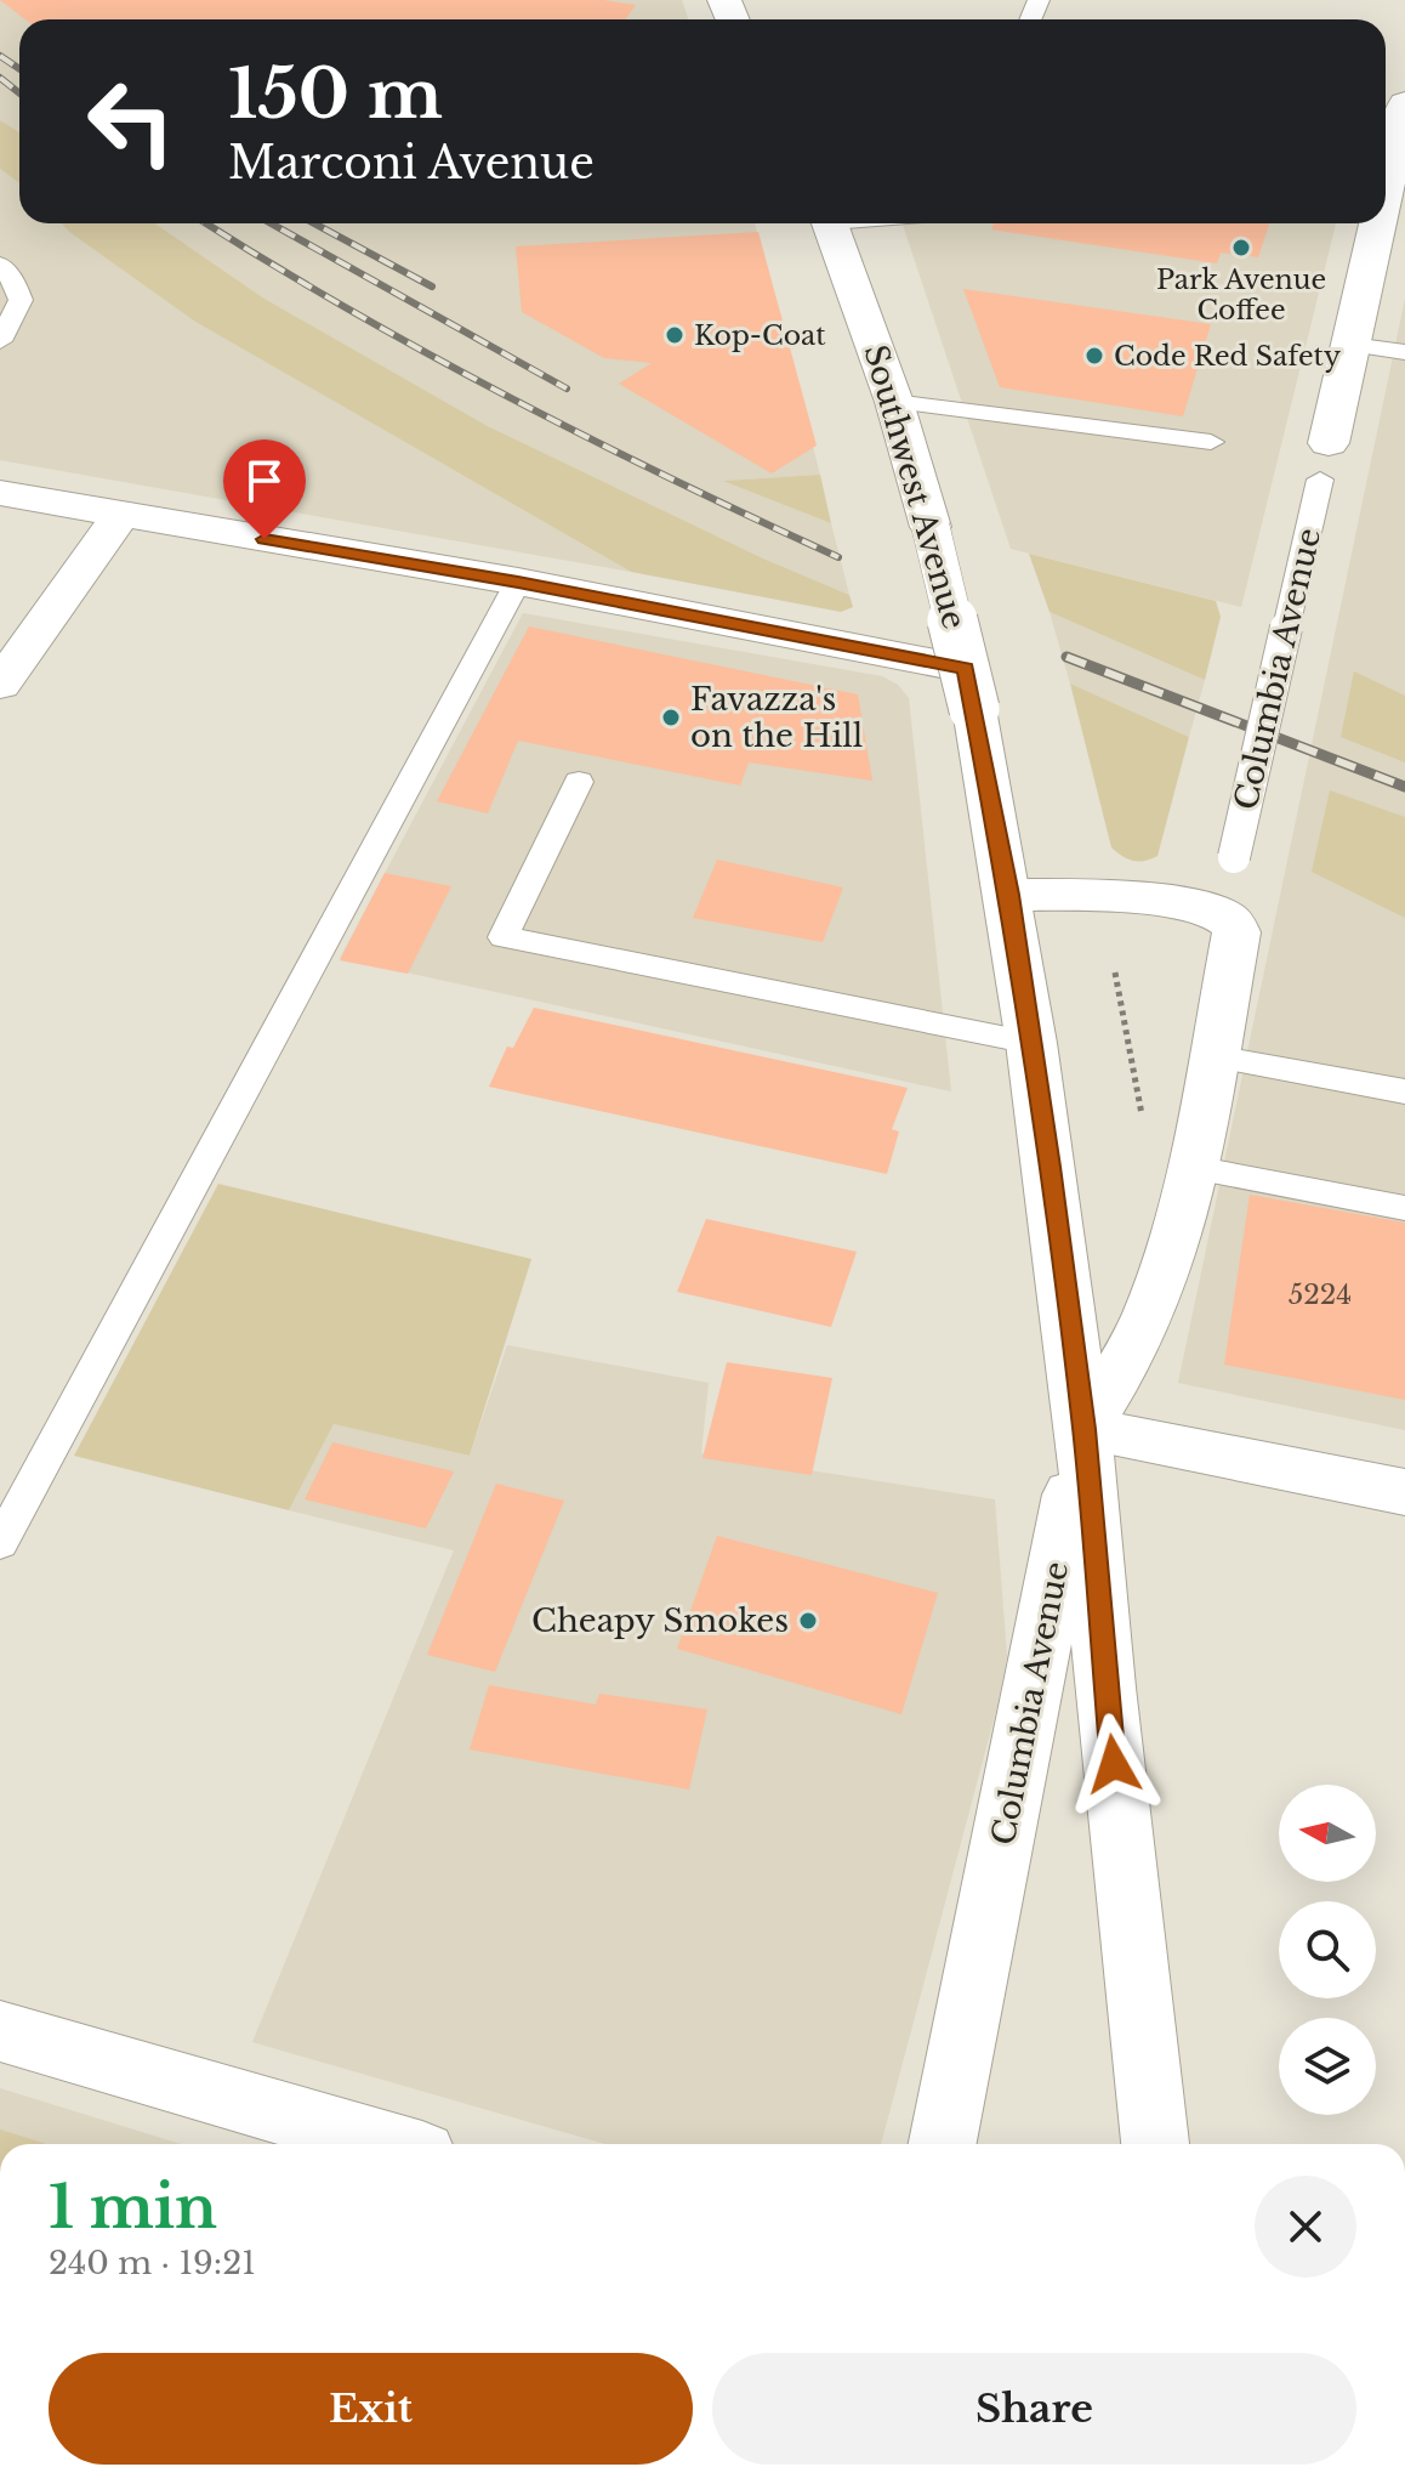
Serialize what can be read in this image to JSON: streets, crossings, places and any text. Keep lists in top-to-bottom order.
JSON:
{
  "streets": {
    "street": ["Southwest Avenue", "Columbia Avenue"]
  },
  "crossings": [
    ["Southwest Avenue", "Columbia Avenue"]
  ],
  "places": [
    "Park Avenue Coffee",
    "Kop-Coat",
    "Code Red Safety",
    "Favazza's on the Hill",
    "Cheapy Smokes"
  ],
  "house_numbers": ["5224"],
  "north": "left",
  "page": {
    "turn": ["150 m", "Marconi Avenue"],
    "heading": ["1 min", "240 m · 19:21"],
    "buttons": ["Exit", "Share"]
  }
}
